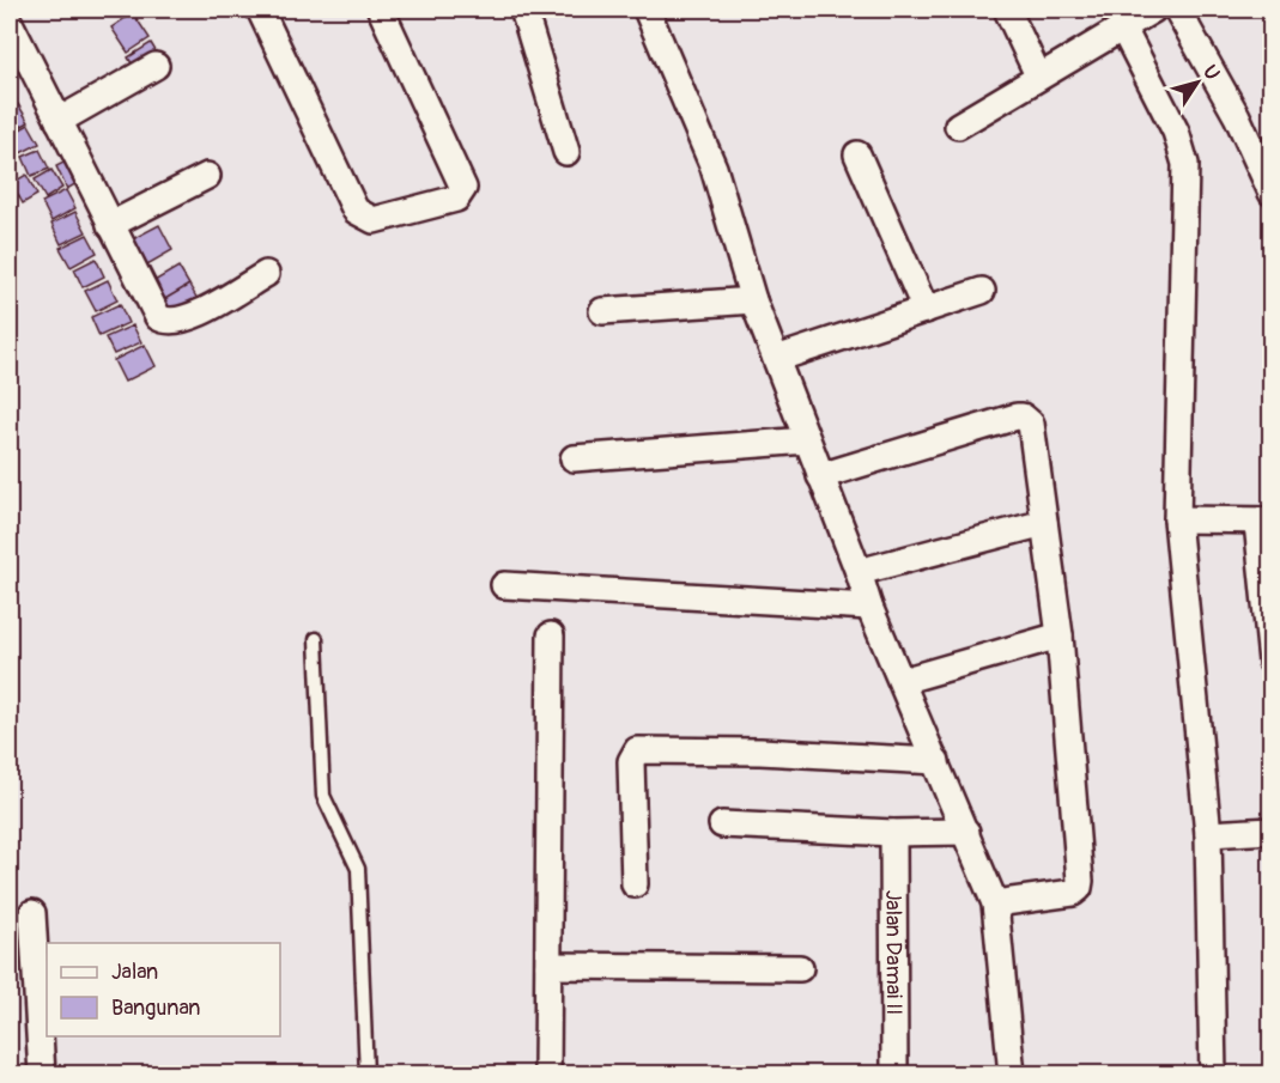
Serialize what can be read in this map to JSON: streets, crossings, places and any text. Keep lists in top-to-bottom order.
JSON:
{
  "streets": {
    "street": ["Jalan Damai II"]
  },
  "legend": ["Jalan", "Bangunan"],
  "north": "top right"
}
